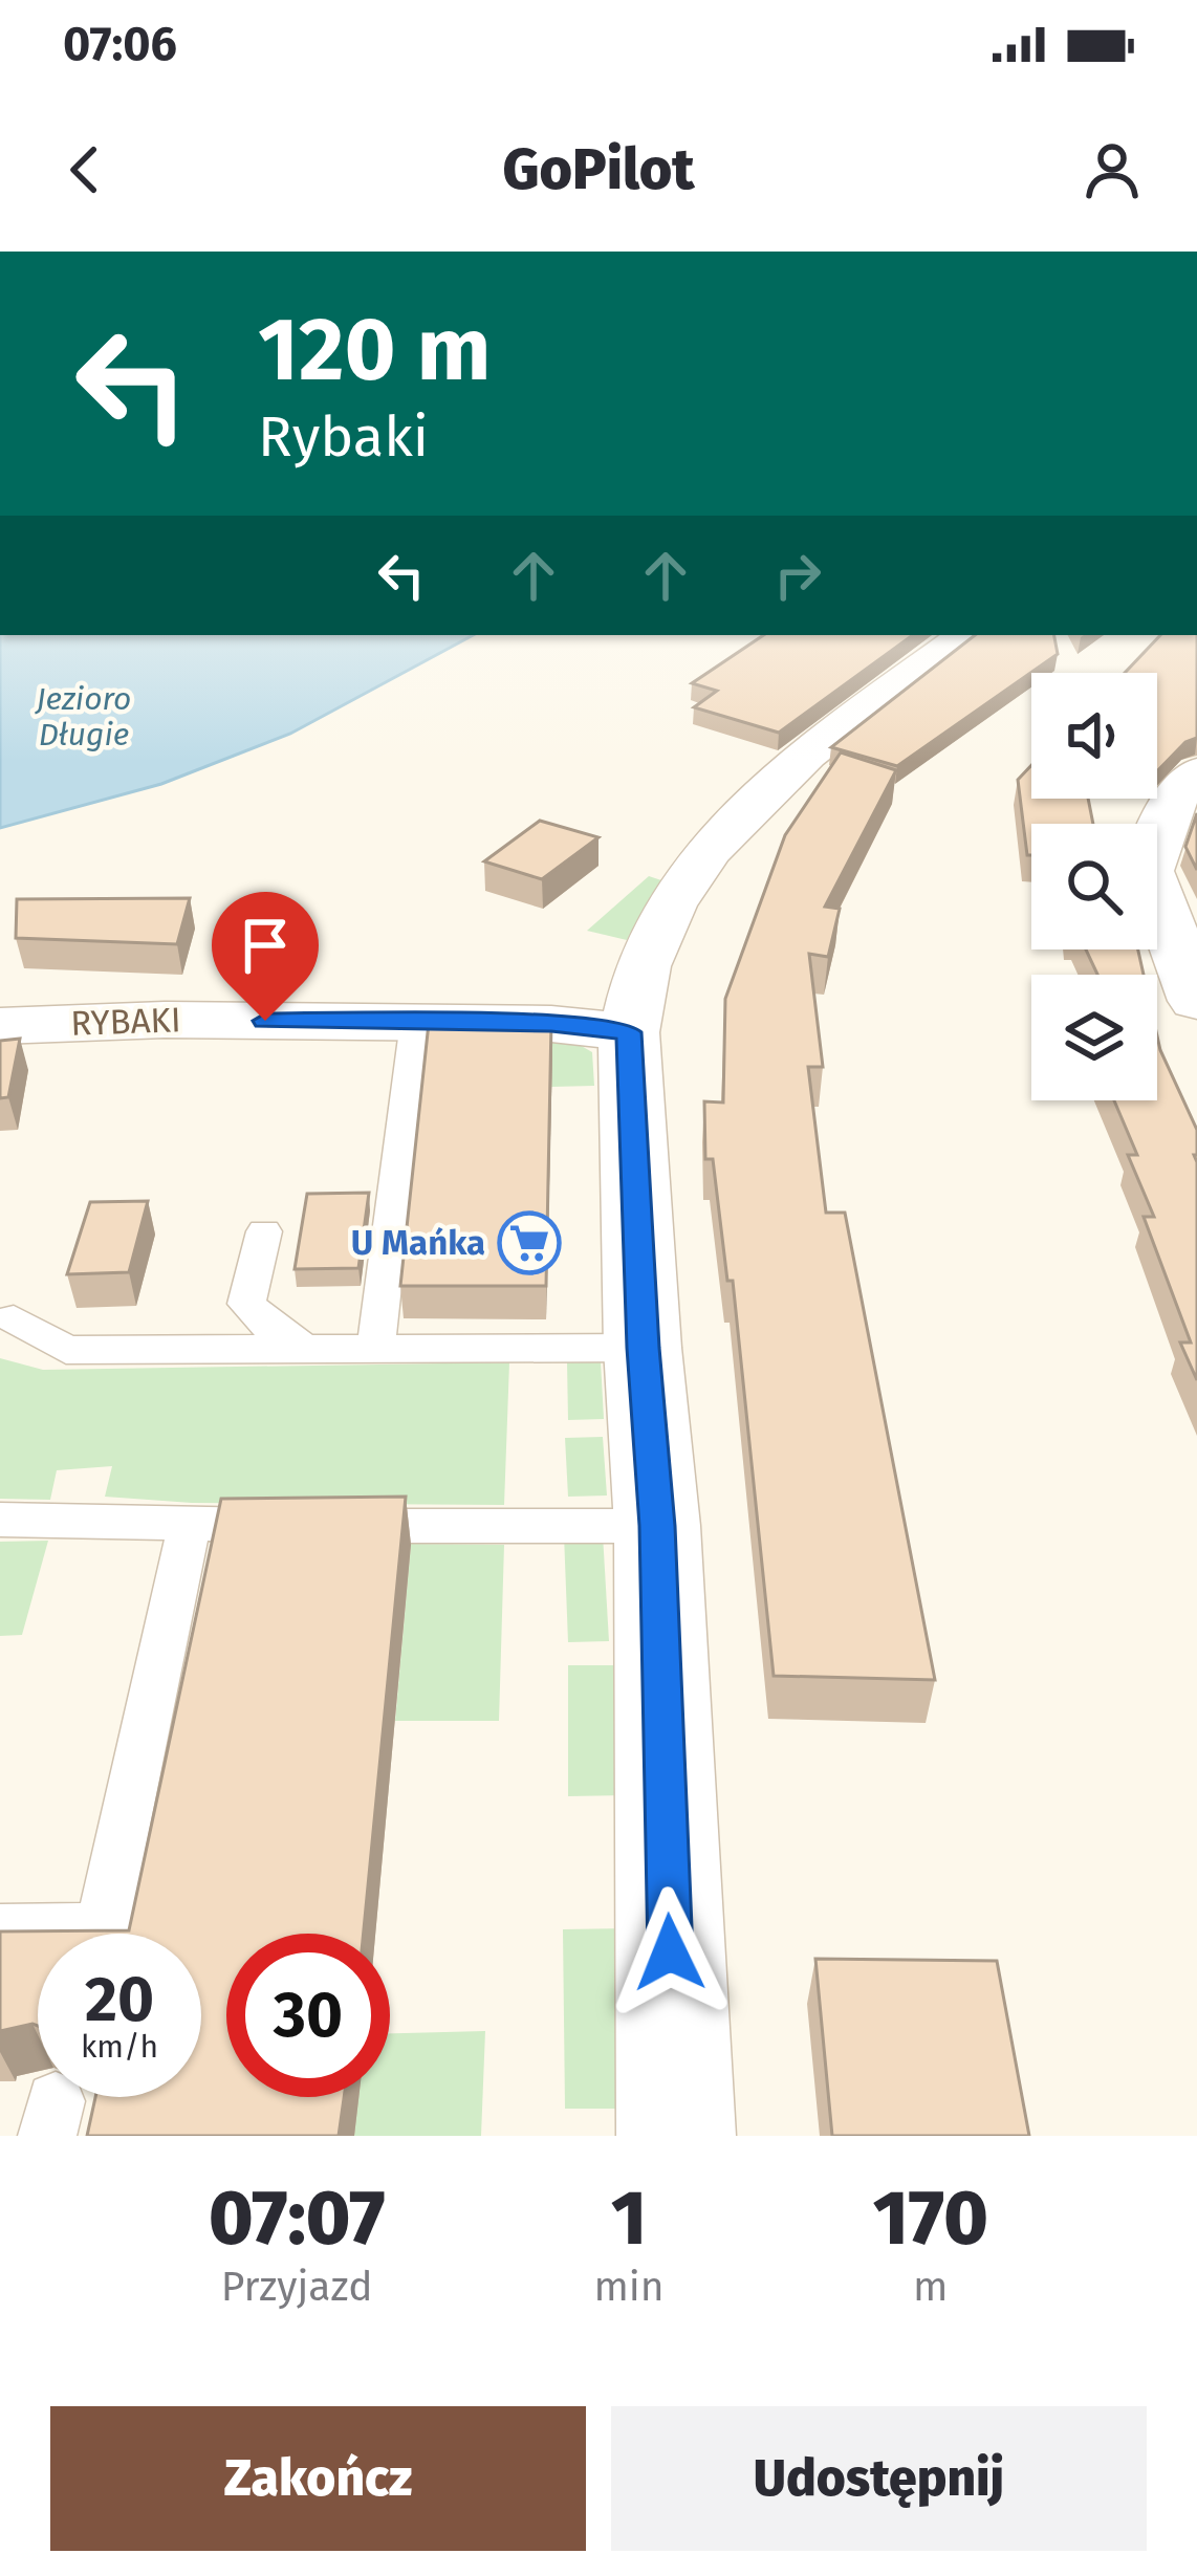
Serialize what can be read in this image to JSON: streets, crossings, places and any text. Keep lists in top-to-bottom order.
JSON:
{
  "streets": {
    "street": ["RYBAKI"]
  },
  "water": ["Jezioro Długie"],
  "places": {
    "supermarket": ["U Mańka"]
  },
  "page": {
    "status": "07:06",
    "header": "GoPilot",
    "turn": ["120 m", "Rybaki"],
    "speed": "20 km/h",
    "limit": "30",
    "eta": [
      "07:07",
      "Przyjazd",
      "1",
      "min",
      "170",
      "m"
    ],
    "buttons": ["Zakończ", "Udostępnij"]
  }
}
